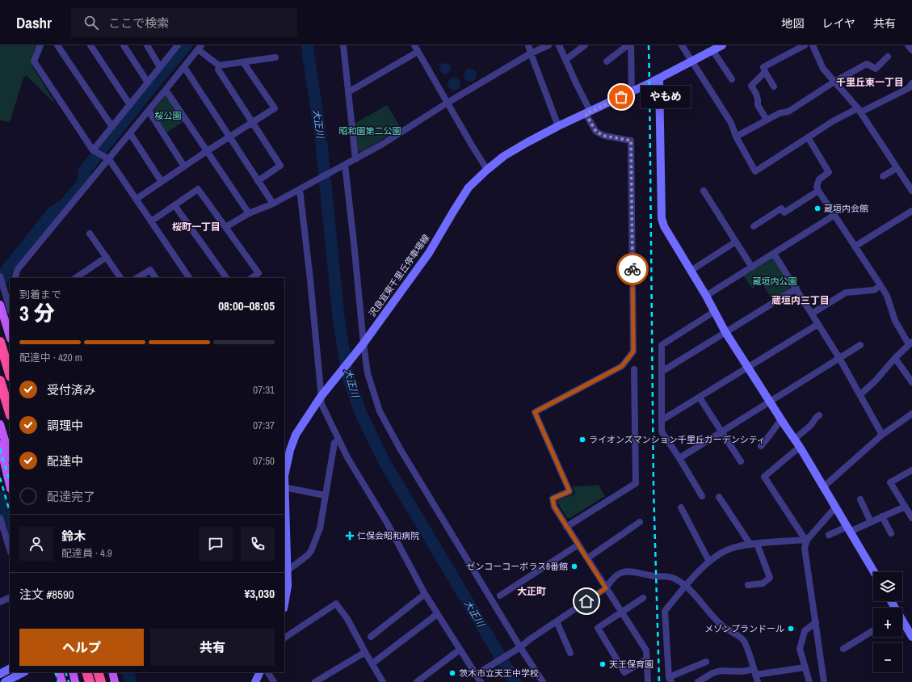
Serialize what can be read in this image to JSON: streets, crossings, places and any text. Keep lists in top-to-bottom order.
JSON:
{
  "streets": {
    "main road": ["沢良宜東千里丘停車場線"]
  },
  "districts": [
    "千里丘東一丁目",
    "桜町一丁目",
    "蔵垣内三丁目",
    "大正町"
  ],
  "water": ["大正川"],
  "parks": ["桜公園", "昭和園第二公園", "蔵垣内公園"],
  "places": {
    "other": [
      "やもめ",
      "蔵垣内会館",
      "ライオンズマンション千里丘ガーデンシティ",
      "ゼンコーコーポラス8番館",
      "メゾンプランドール",
      "天王保育園",
      "茨木市立天王中学校"
    ],
    "health": ["仁保会昭和病院"]
  },
  "page": {
    "header": "Dashr",
    "search": "ここで検索",
    "nav": ["地図", "レイヤ", "共有"],
    "bubble": "やもめ",
    "heading": ["3 分", "到着まで", "08:00–08:05"],
    "panel": [
      "鈴木",
      "配達員 · 4.9",
      "注文 #8590",
      "¥3,030"
    ],
    "bar": "配達中 · 420 m",
    "list": [
      ["受付済み", "07:31"],
      ["調理中", "07:37"],
      ["配達中", "07:50"],
      "配達完了"
    ],
    "map_buttons": ["+", "−"],
    "buttons": ["ヘルプ", "共有"]
  }
}
